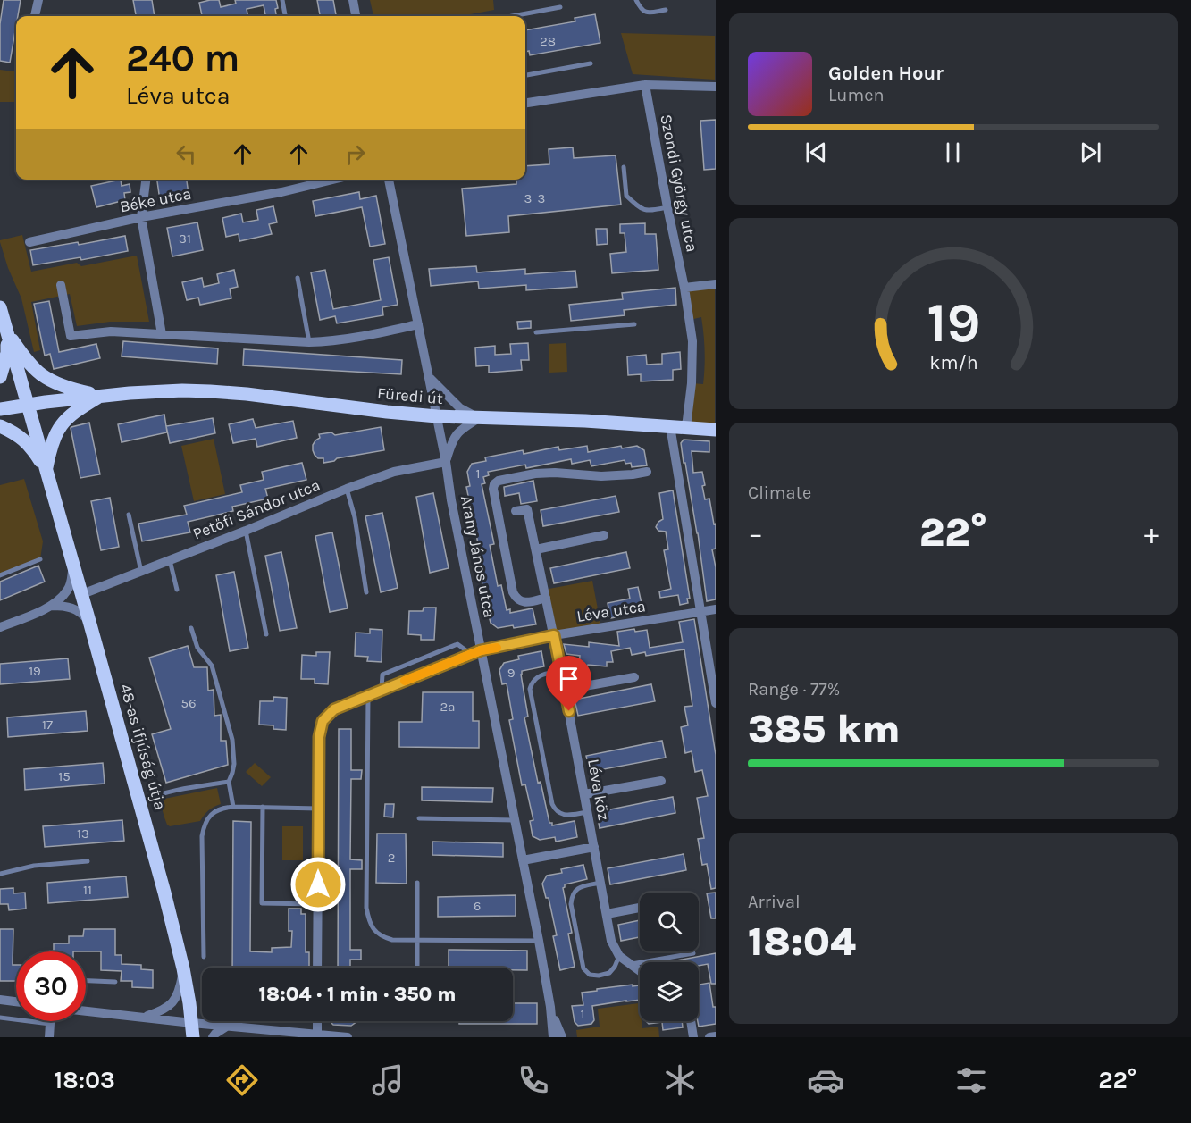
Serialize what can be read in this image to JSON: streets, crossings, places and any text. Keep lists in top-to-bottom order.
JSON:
{
  "streets": {
    "main road": ["Füredi út", "48-as ifjúság útja"],
    "street": [
      "Szondi György utca",
      "Béke utca",
      "Petőfi Sándor utca",
      "Arany János utca",
      "Léva utca",
      "Léva köz"
    ]
  },
  "crossings": [
    ["Szondi György utca", "Füredi út"],
    ["Füredi út", "Arany János utca"],
    ["Petőfi Sándor utca", "Arany János utca"],
    ["Petőfi Sándor utca", "48-as ifjúság útja"],
    ["Arany János utca", "Léva utca"],
    ["Léva utca", "Léva köz"]
  ],
  "house_numbers": [
    "28",
    "3",
    "3",
    "31",
    "1",
    "19",
    "9",
    "56",
    "2a",
    "17",
    "15",
    "13",
    "2",
    "11",
    "6",
    "1"
  ],
  "page": {
    "turn": ["240 m", "Léva utca"],
    "song": ["Golden Hour", "Lumen"],
    "tile": [
      "Climate",
      ["Range · 77%", "385 km"],
      ["Arrival", "18:04"]
    ],
    "heat": ["−", "22°", "+"],
    "limit": "30",
    "trip": "18:04 · 1 min · 350 m",
    "tabs": ["18:03", "22°"],
    "gauge": ["19", "km/h"]
  }
}
